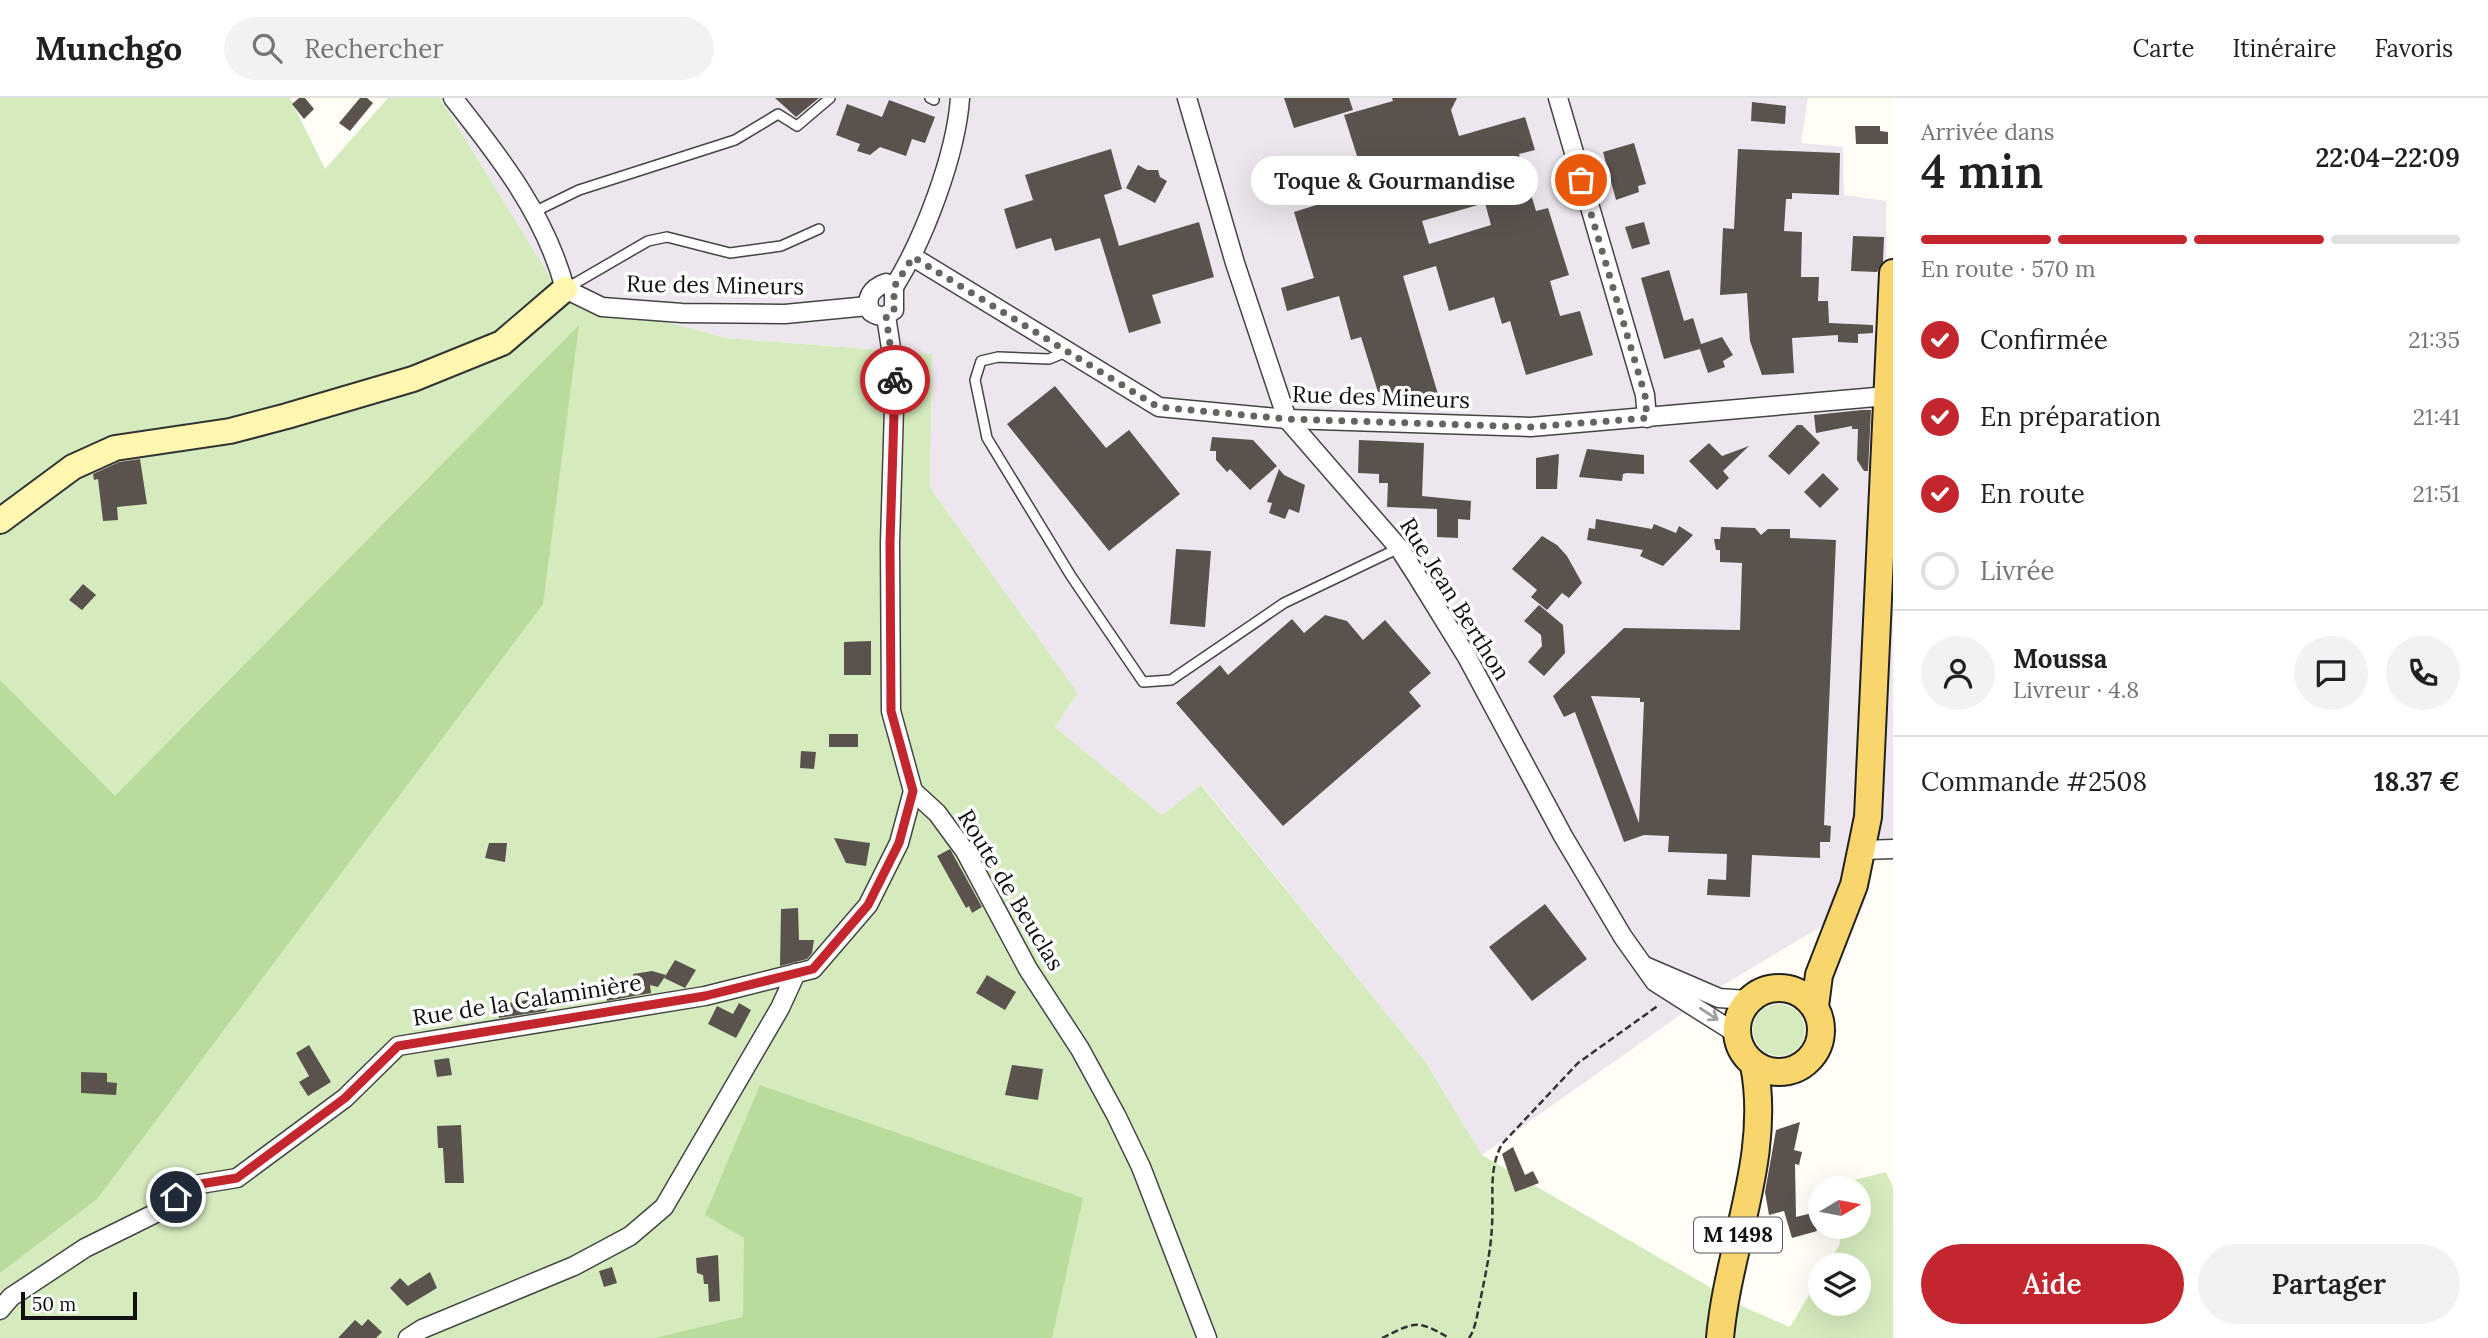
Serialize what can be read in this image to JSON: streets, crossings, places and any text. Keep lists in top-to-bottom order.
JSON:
{
  "streets": {
    "main road": ["M 1498"],
    "street": [
      "Rue des Mineurs",
      "Rue Jean Berthon",
      "Route de Beuclas",
      "Rue de la Calaminière"
    ]
  },
  "crossings": [
    ["Rue des Mineurs", "Rue Jean Berthon"],
    ["Rue des Mineurs", "M 1498"],
    ["Rue Jean Berthon", "M 1498"],
    ["Route de Beuclas", "Rue de la Calaminière"]
  ],
  "places": ["Toque & Gourmandise"],
  "scale_bar": "50 m",
  "north": "right",
  "page": {
    "header": "Munchgo",
    "search": "Rechercher",
    "nav": ["Carte", "Itinéraire", "Favoris"],
    "heading": ["4 min", "Arrivée dans", "22:04–22:09"],
    "panel": [
      "Moussa",
      "Livreur · 4.8",
      "Commande #2508",
      "18.37 €"
    ],
    "bubble": "Toque & Gourmandise",
    "bar": "En route · 570 m",
    "list": [
      ["Confirmée", "21:35"],
      ["En préparation", "21:41"],
      ["En route", "21:51"],
      "Livrée"
    ],
    "buttons": ["Aide", "Partager"],
    "scale": "50 m"
  }
}
